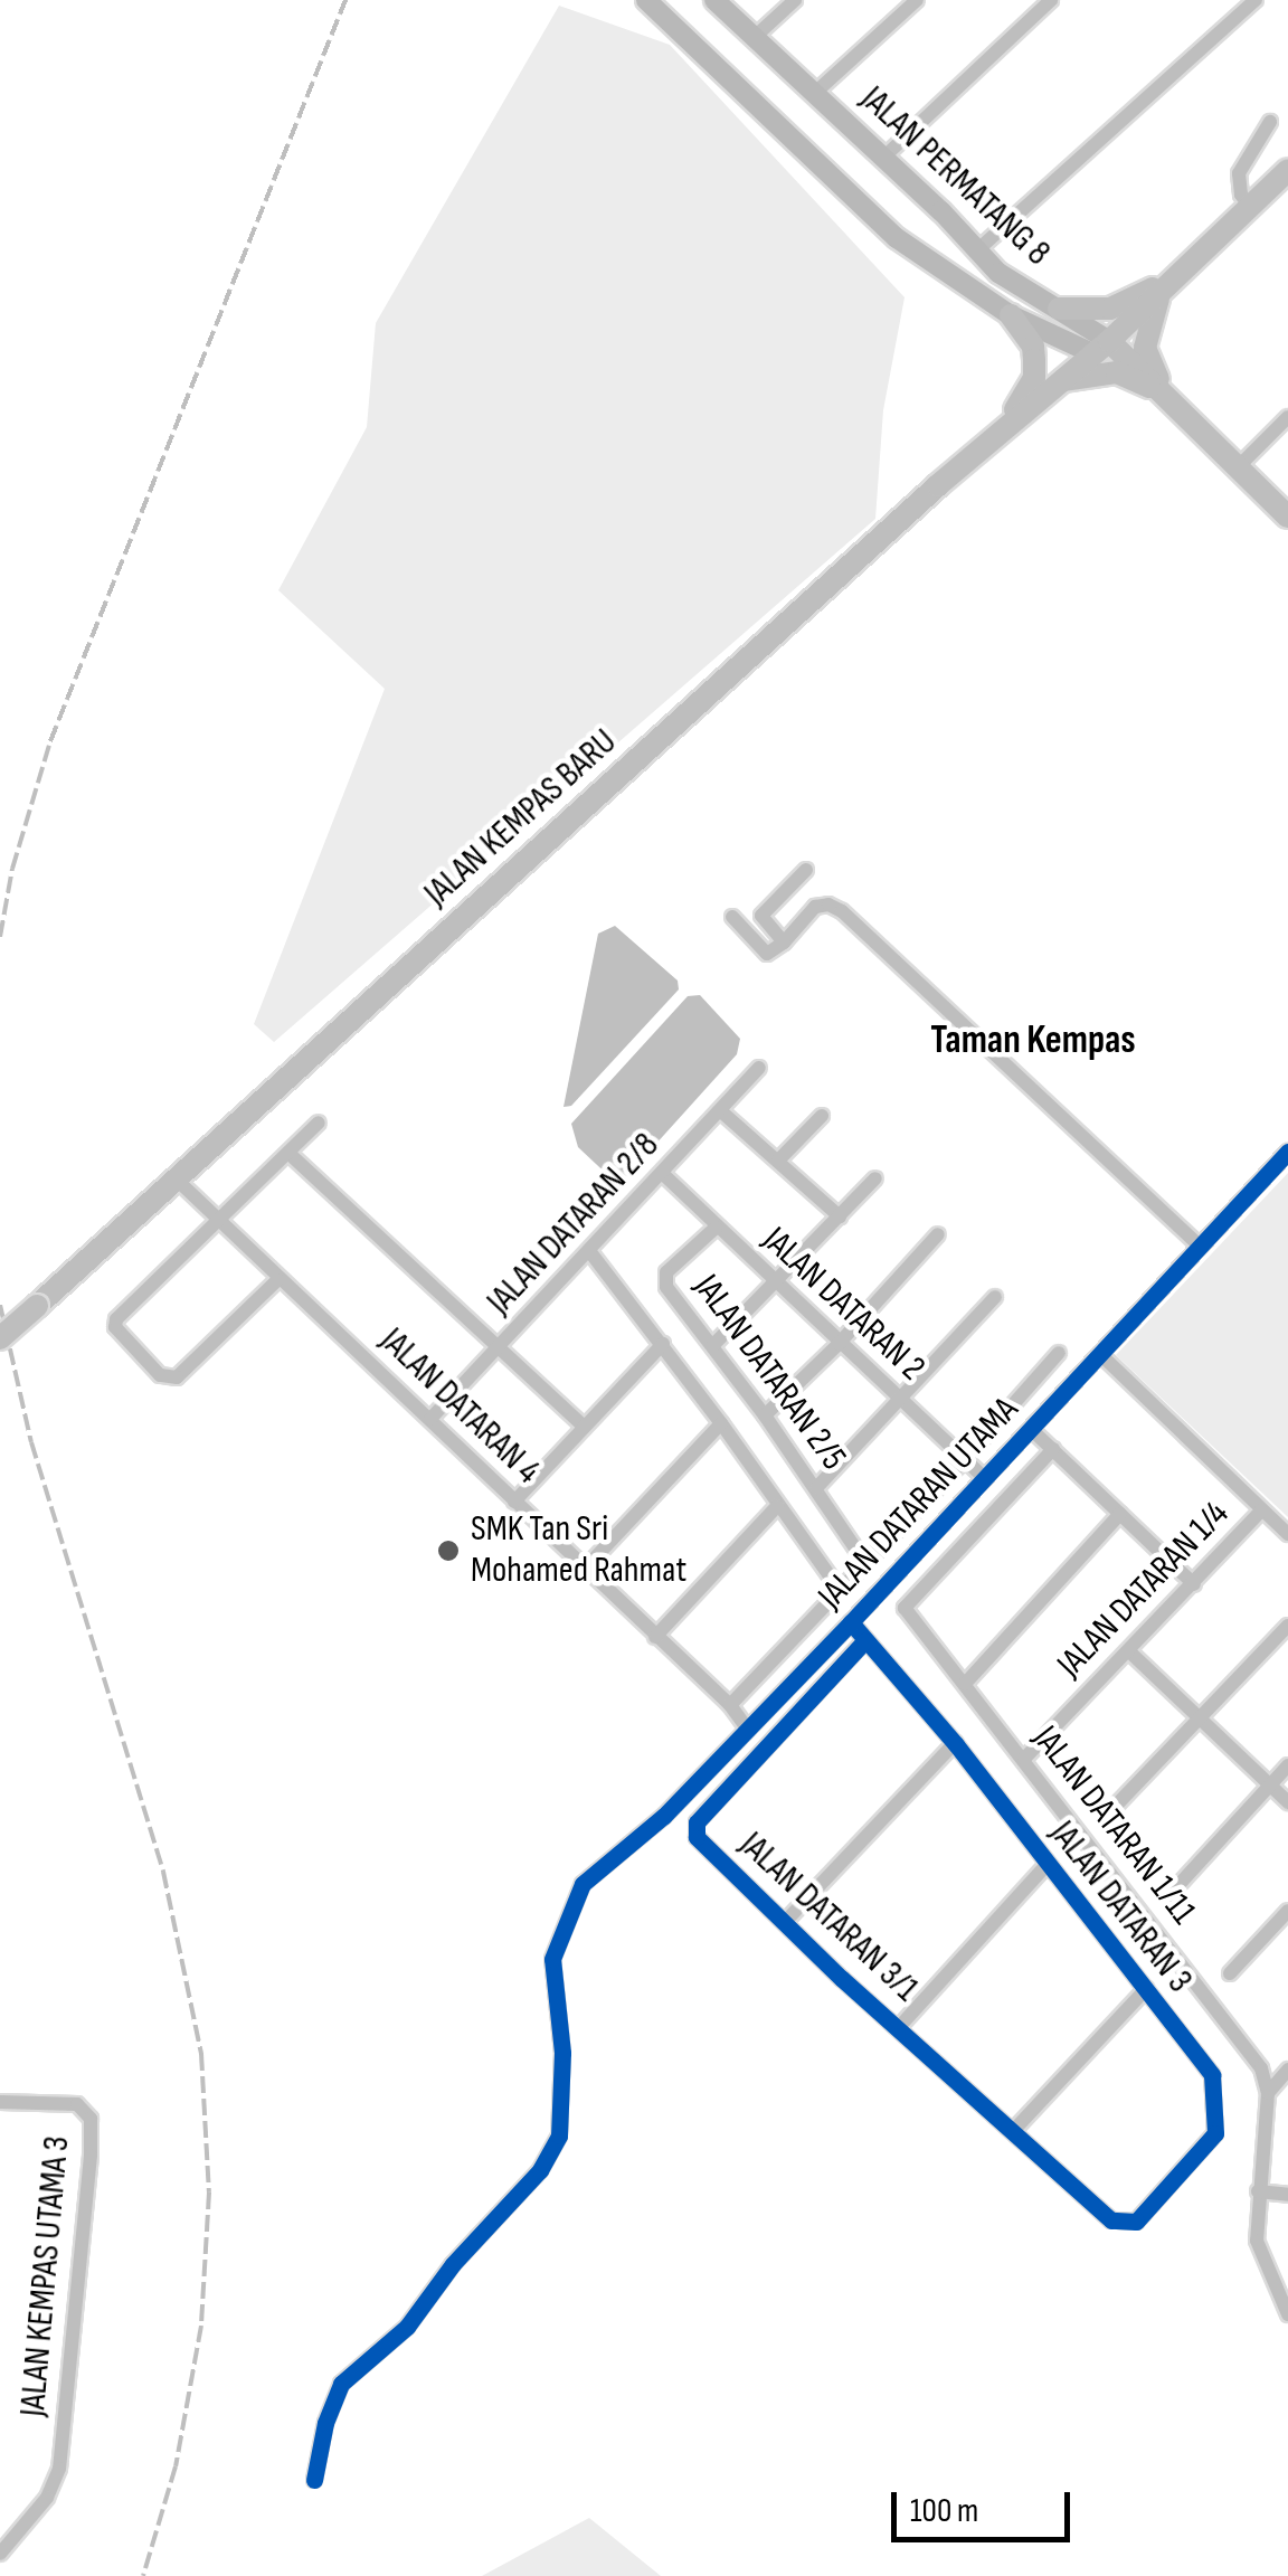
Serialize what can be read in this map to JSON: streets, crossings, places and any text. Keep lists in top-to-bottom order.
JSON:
{
  "streets": {
    "main road": ["JALAN KEMPAS BARU"],
    "street": [
      "JALAN PERMATANG 8",
      "JALAN DATARAN 2/8",
      "JALAN DATARAN 2",
      "JALAN DATARAN 2/5",
      "JALAN DATARAN 4",
      "JALAN DATARAN UTAMA",
      "JALAN DATARAN 1/4",
      "JALAN DATARAN 1/11",
      "JALAN DATARAN 3",
      "JALAN DATARAN 3/1",
      "JALAN KEMPAS UTAMA 3"
    ]
  },
  "crossings": [
    ["JALAN PERMATANG 8", "JALAN KEMPAS BARU"],
    ["JALAN KEMPAS BARU", "JALAN DATARAN 4"],
    ["JALAN DATARAN 2/8", "JALAN DATARAN 2"],
    ["JALAN DATARAN 2/8", "JALAN DATARAN 4"],
    ["JALAN DATARAN 2", "JALAN DATARAN 2/5"],
    ["JALAN DATARAN 2", "JALAN DATARAN UTAMA"],
    ["JALAN DATARAN 4", "JALAN DATARAN UTAMA"],
    ["JALAN DATARAN UTAMA", "JALAN DATARAN 3"],
    ["JALAN DATARAN 1/4", "JALAN DATARAN 1/11"],
    ["JALAN DATARAN 3", "JALAN DATARAN 3/1"]
  ],
  "districts": ["Taman Kempas"],
  "places": ["SMK Tan Sri Mohamed Rahmat"],
  "scale_bar": "100 m"
}
